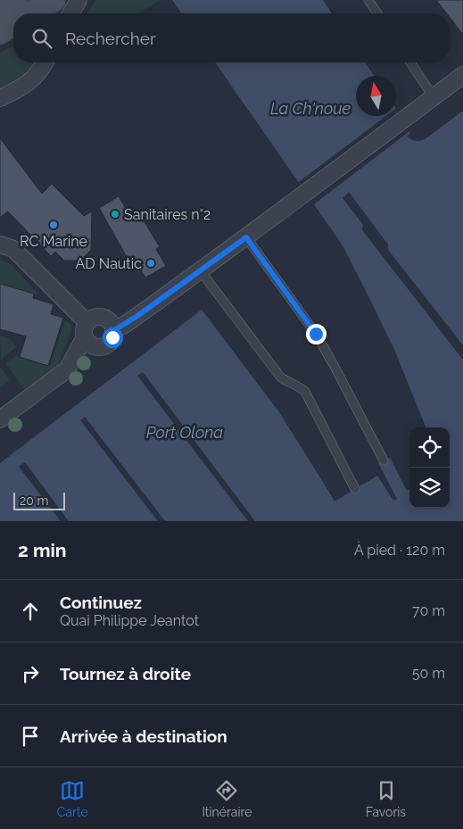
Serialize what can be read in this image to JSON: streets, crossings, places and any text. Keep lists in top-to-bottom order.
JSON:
{
  "water": ["La Ch'noue", "Port Olona"],
  "places": ["Sanitaires n°2", "RC Marine", "AD Nautic"],
  "scale_bar": "20 m",
  "north": "top",
  "page": {
    "search": "Rechercher",
    "scale": "20 m",
    "heading": ["2 min", "À pied · 120 m"],
    "list": [
      ["Continuez", "Quai Philippe Jeantot", "70 m"],
      ["Tournez à droite", "50 m"],
      "Arrivée à destination"
    ],
    "nav": ["Carte", "Itinéraire", "Favoris"]
  }
}
